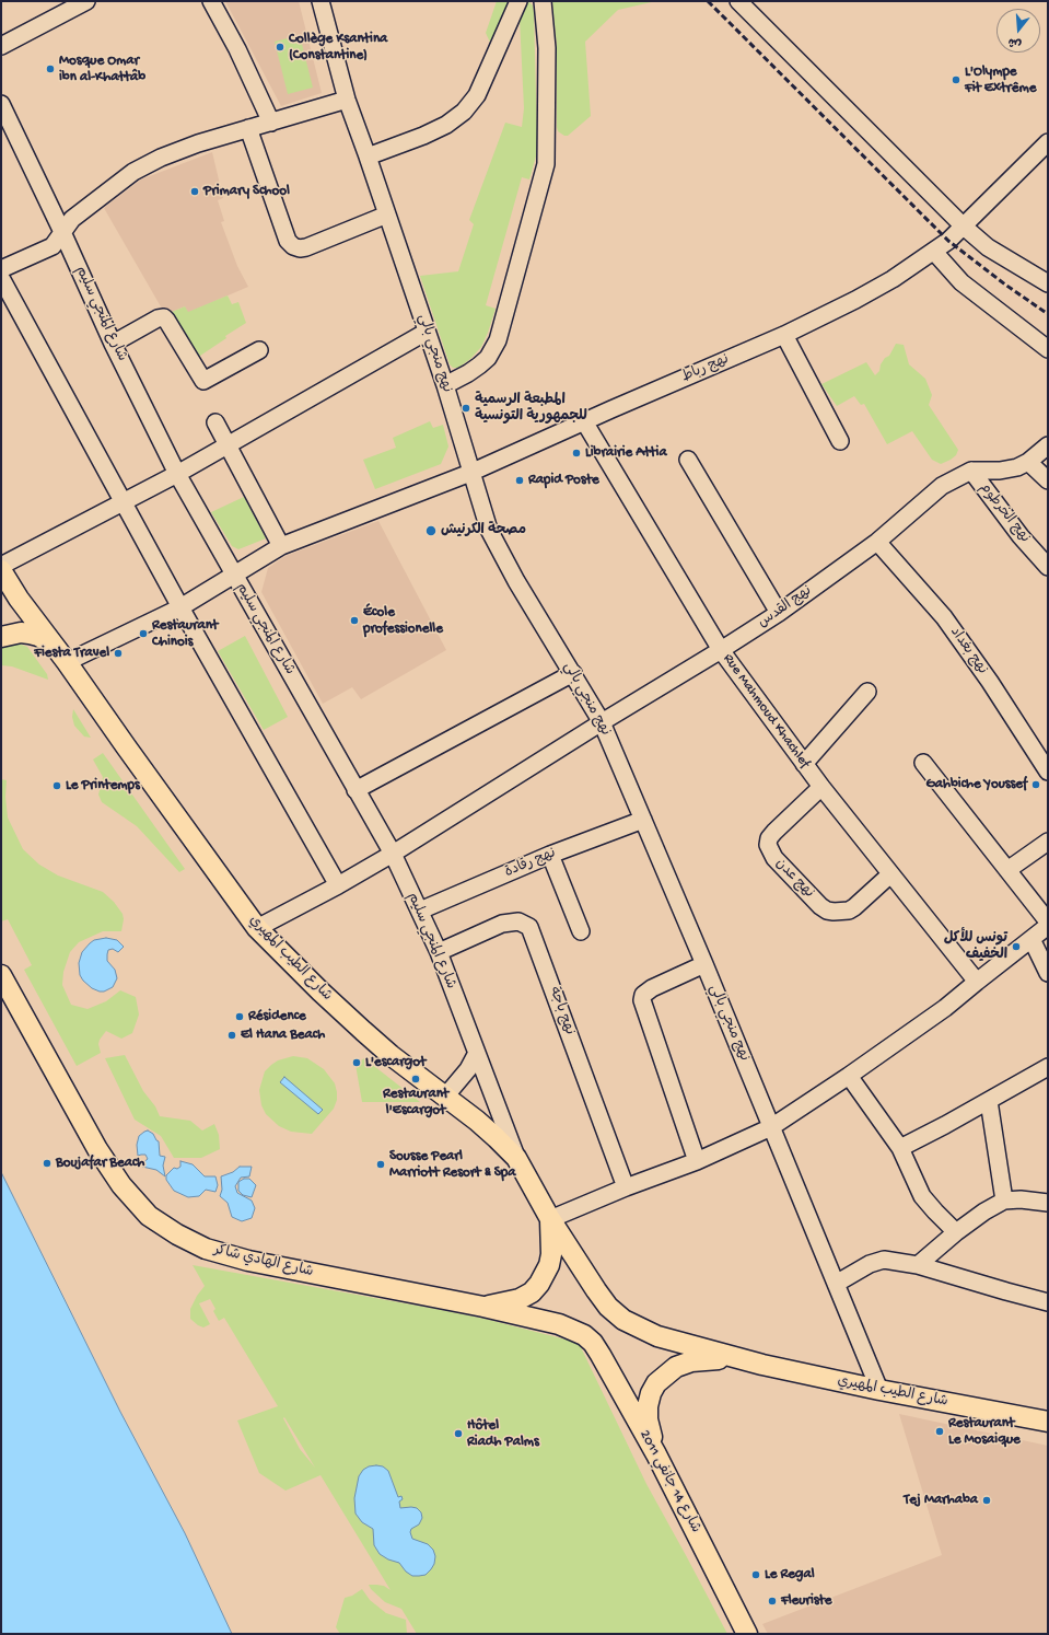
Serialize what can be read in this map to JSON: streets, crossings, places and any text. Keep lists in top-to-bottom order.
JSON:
{
  "streets": {
    "main road": ["شارع الطيب المهيري", "شارع الهادي شاكر", "شارع 14 جانفي 2011"],
    "street": [
      "شارع المنجي سليم",
      "نهج منجي بالي",
      "نهج رباط",
      "نهج الخرطوم",
      "نهج القدس",
      "نهج بغداد",
      "Rue Mahmoud Khachlef",
      "نهج رقادة",
      "نهج عدن",
      "نهج باجة"
    ]
  },
  "crossings": [
    ["شارع المنجي سليم", "نهج رباط"],
    ["شارع المنجي سليم", "نهج القدس"],
    ["شارع المنجي سليم", "نهج رقادة"],
    ["شارع المنجي سليم", "شارع الطيب المهيري"],
    ["شارع المنجي سليم", "نهج باجة"],
    ["نهج منجي بالي", "نهج رباط"],
    ["نهج منجي بالي", "نهج القدس"],
    ["نهج منجي بالي", "نهج رقادة"],
    ["نهج منجي بالي", "شارع الطيب المهيري"],
    ["نهج رباط", "Rue Mahmoud Khachlef"],
    ["نهج رباط", "شارع الطيب المهيري"],
    ["نهج الخرطوم", "نهج القدس"],
    ["نهج القدس", "نهج بغداد"],
    ["نهج القدس", "Rue Mahmoud Khachlef"],
    ["نهج القدس", "شارع الطيب المهيري"],
    ["Rue Mahmoud Khachlef", "نهج عدن"],
    ["شارع الهادي شاكر", "شارع 14 جانفي 2011"]
  ],
  "places": [
    "Collège Ksantina (Constantine)",
    "Mosque Omar ibn al-Khattâb",
    "L'Olympe Fit Extrême",
    "Primary School",
    "المطبعة الرسمية للجمهورية التونسية",
    "Librairie Attia",
    "Rapid Poste",
    "مصحة الكرنيش",
    "École professionelle",
    "Restaurant Chinois",
    "Fiesta Travel",
    "Gahbiche Youssef",
    "Le Printemps",
    "تونس للأكل الخفيف",
    "Résidence",
    "El Hana Beach",
    "L'escargot",
    "Restaurant l'Escargot",
    "Boujafar Beach",
    "Sousse Pearl Marriott Resort & Spa",
    "Restaurant Le Mosaique",
    "Hôtel Riadh Palms",
    "Tej Marhaba",
    "Le Regal",
    "Fleuriste"
  ],
  "north": "bottom"
}
